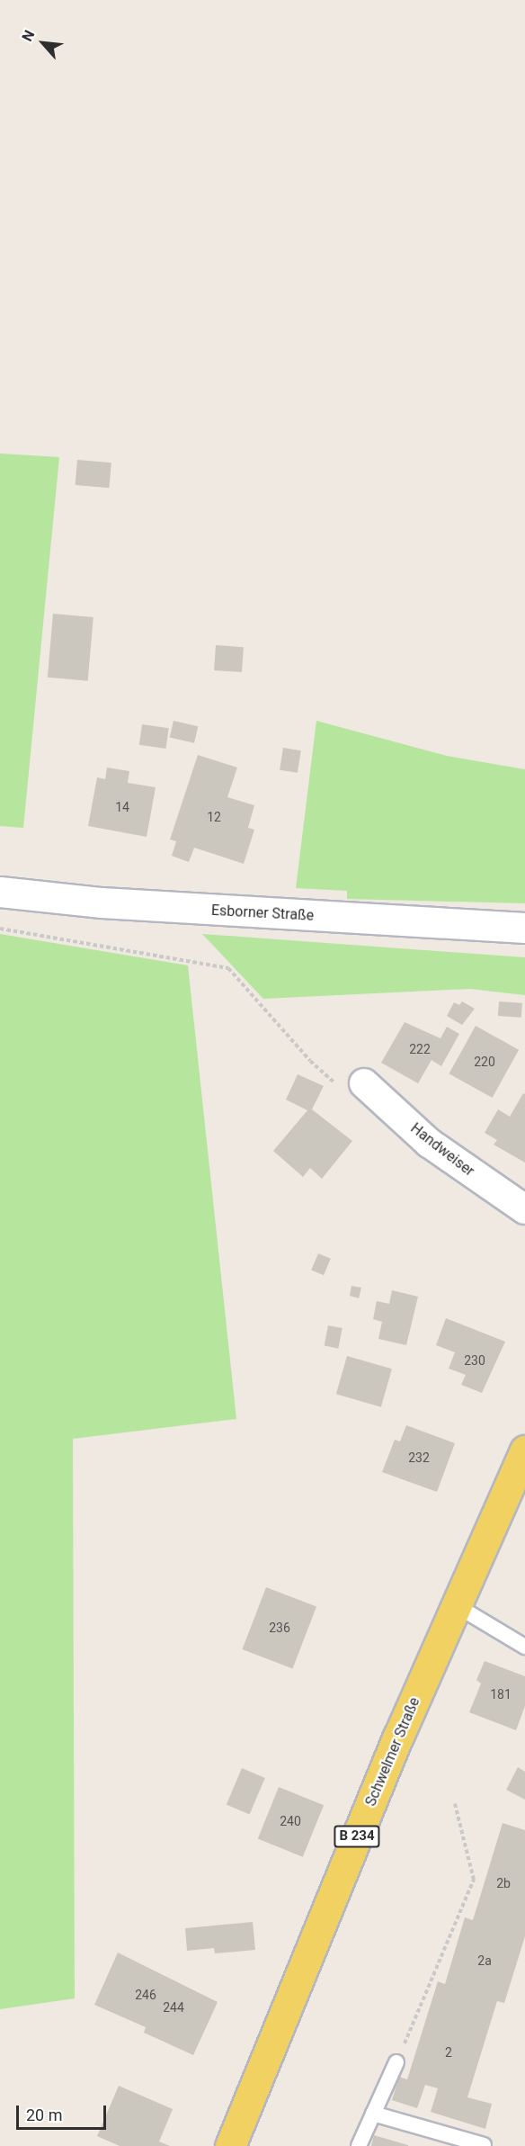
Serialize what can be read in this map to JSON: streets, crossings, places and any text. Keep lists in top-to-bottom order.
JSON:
{
  "streets": {
    "main road": ["Esborner Straße", "Schwelmer Straße", "B 234"],
    "street": ["Handweiser"]
  },
  "house_numbers": [
    "14",
    "12",
    "222",
    "220",
    "230",
    "232",
    "236",
    "181",
    "240",
    "2b",
    "2a",
    "246",
    "244",
    "2"
  ],
  "scale_bar": "20 m",
  "north": "top left"
}
